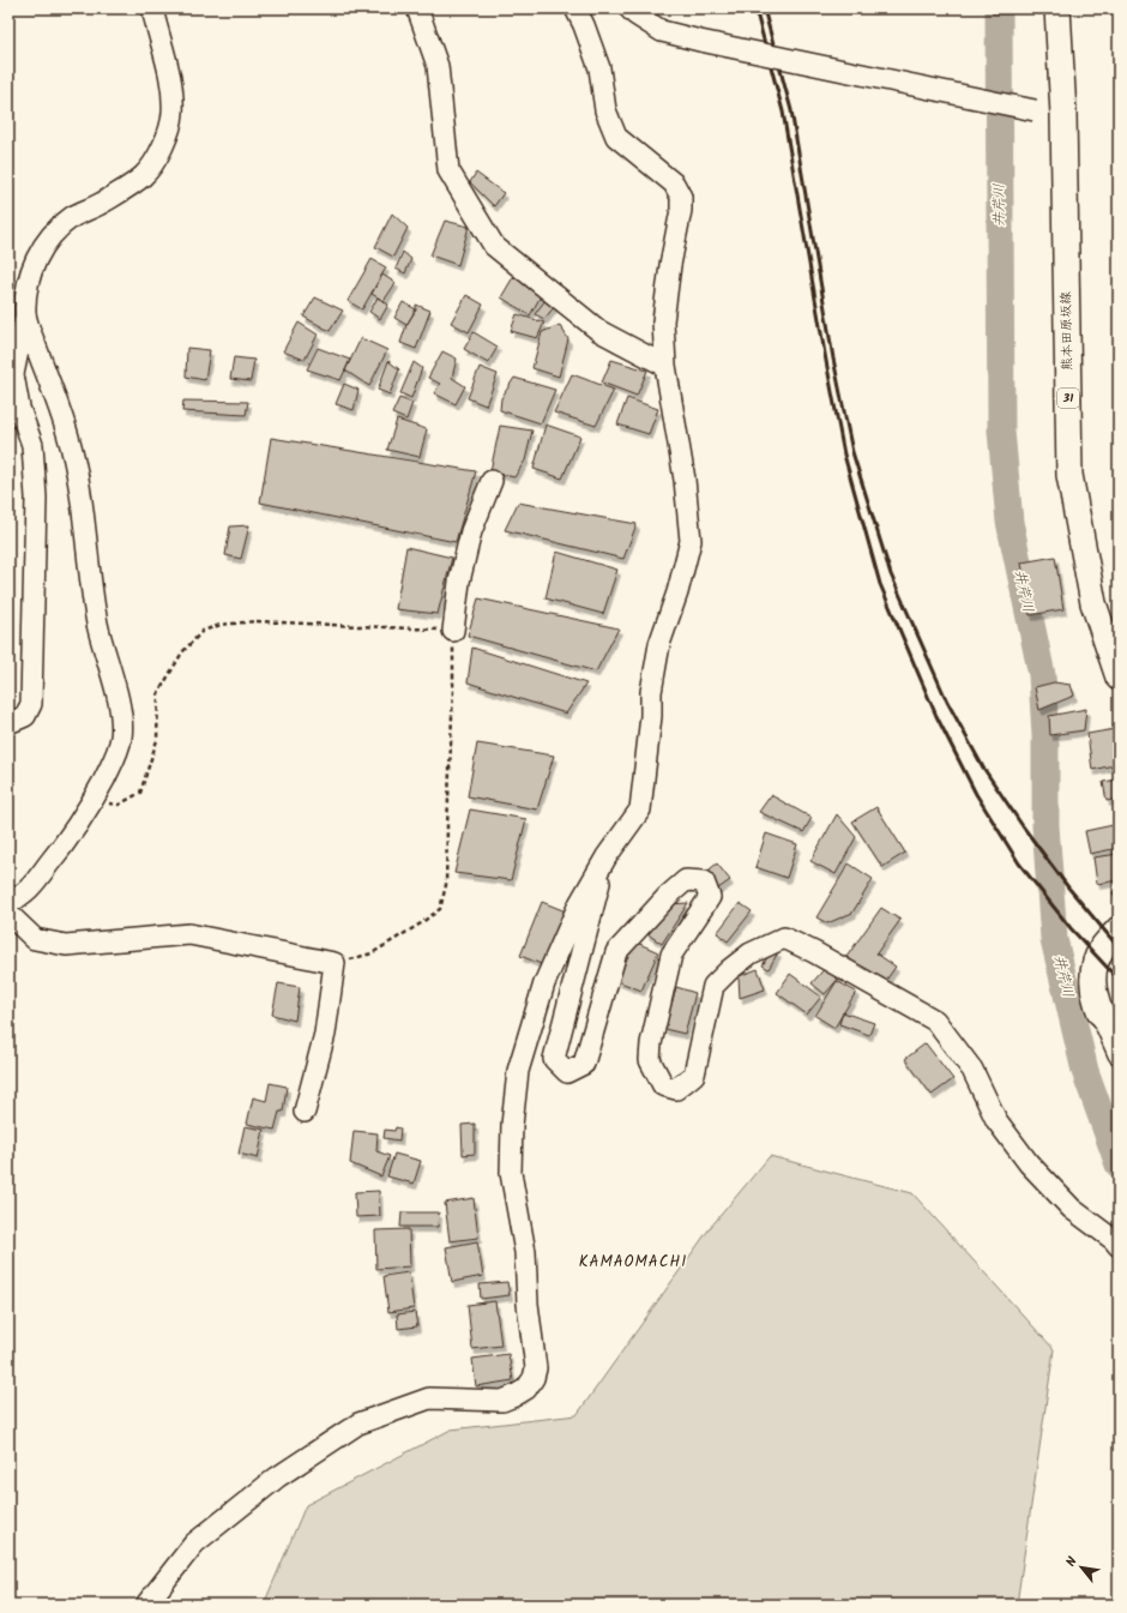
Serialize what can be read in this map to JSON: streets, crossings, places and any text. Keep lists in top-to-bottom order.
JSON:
{
  "streets": {
    "main road": ["熊本田原坂線", "31"]
  },
  "districts": ["KAMAOMACHI"],
  "water": ["井芹川"],
  "north": "top left"
}
